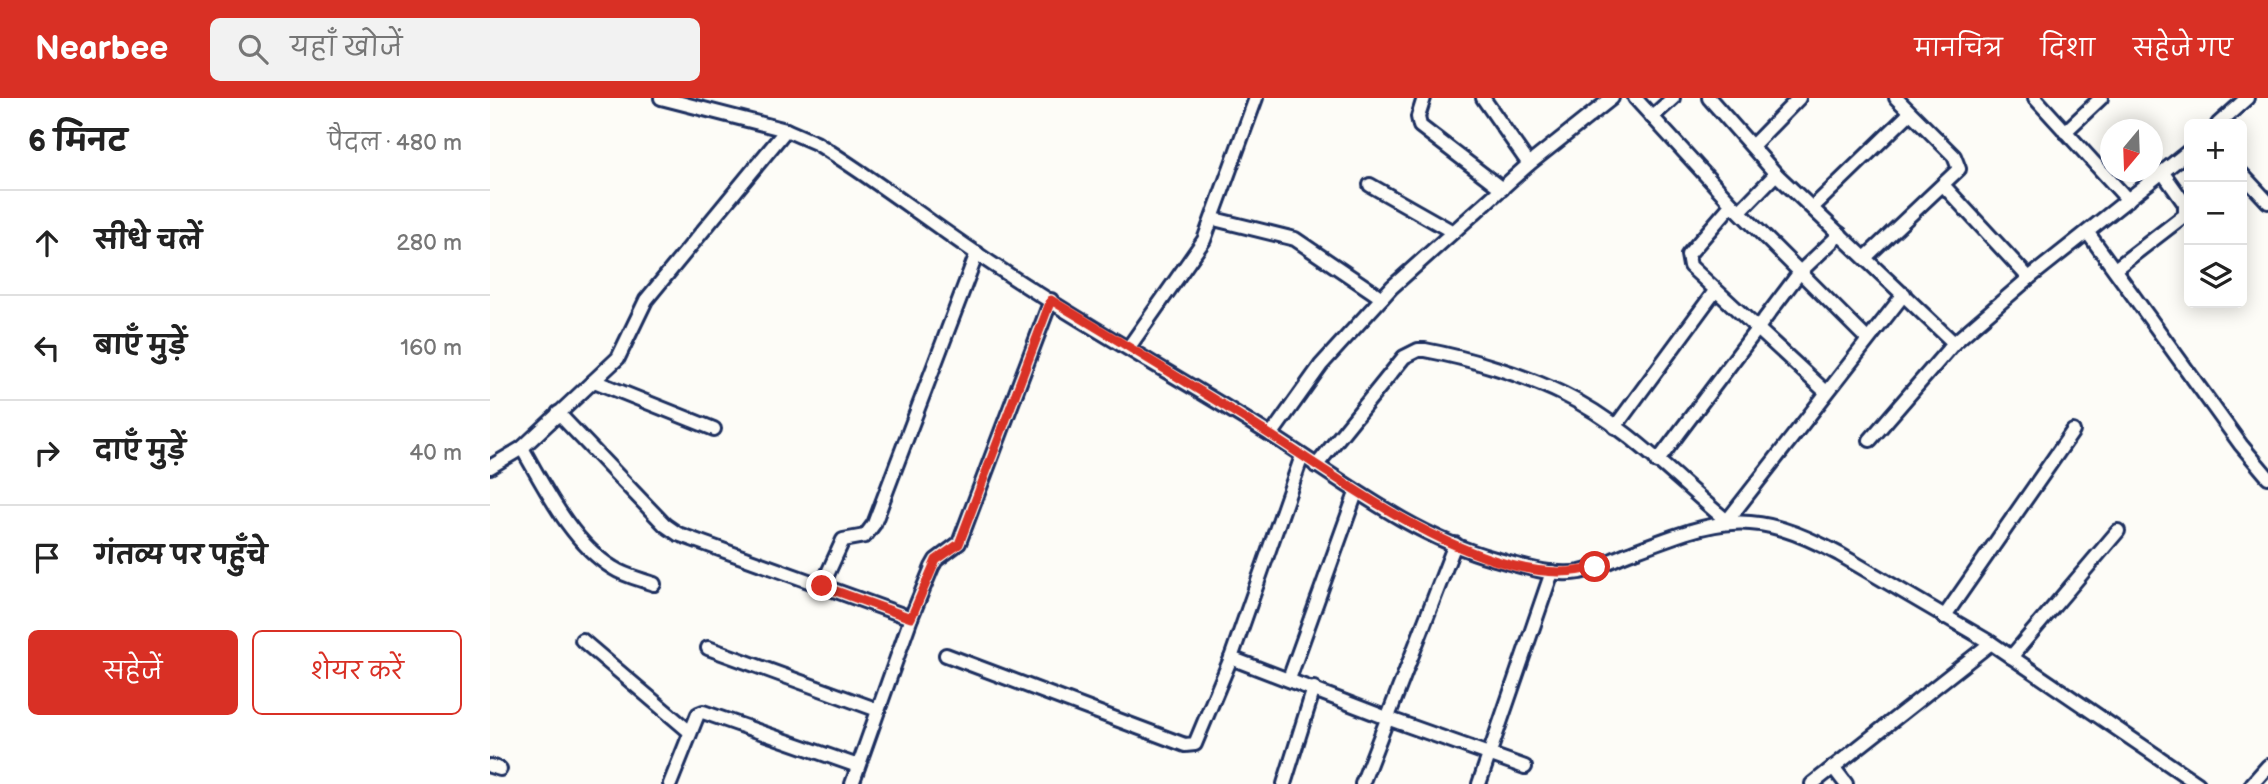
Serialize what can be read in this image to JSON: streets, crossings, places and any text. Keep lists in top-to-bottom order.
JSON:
{
  "north": "bottom",
  "page": {
    "header": "Nearbee",
    "search": "यहाँ खोजें",
    "nav": ["मानचित्र", "दिशा", "सहेजे गए"],
    "heading": ["6 मिनट", "पैदल · 480 m"],
    "map_buttons": ["+", "−"],
    "list": [
      ["सीधे चलें", "280 m"],
      ["बाएँ मुड़ें", "160 m"],
      ["दाएँ मुड़ें", "40 m"],
      "गंतव्य पर पहुँचे"
    ],
    "buttons": ["सहेजें", "शेयर करें"]
  }
}
